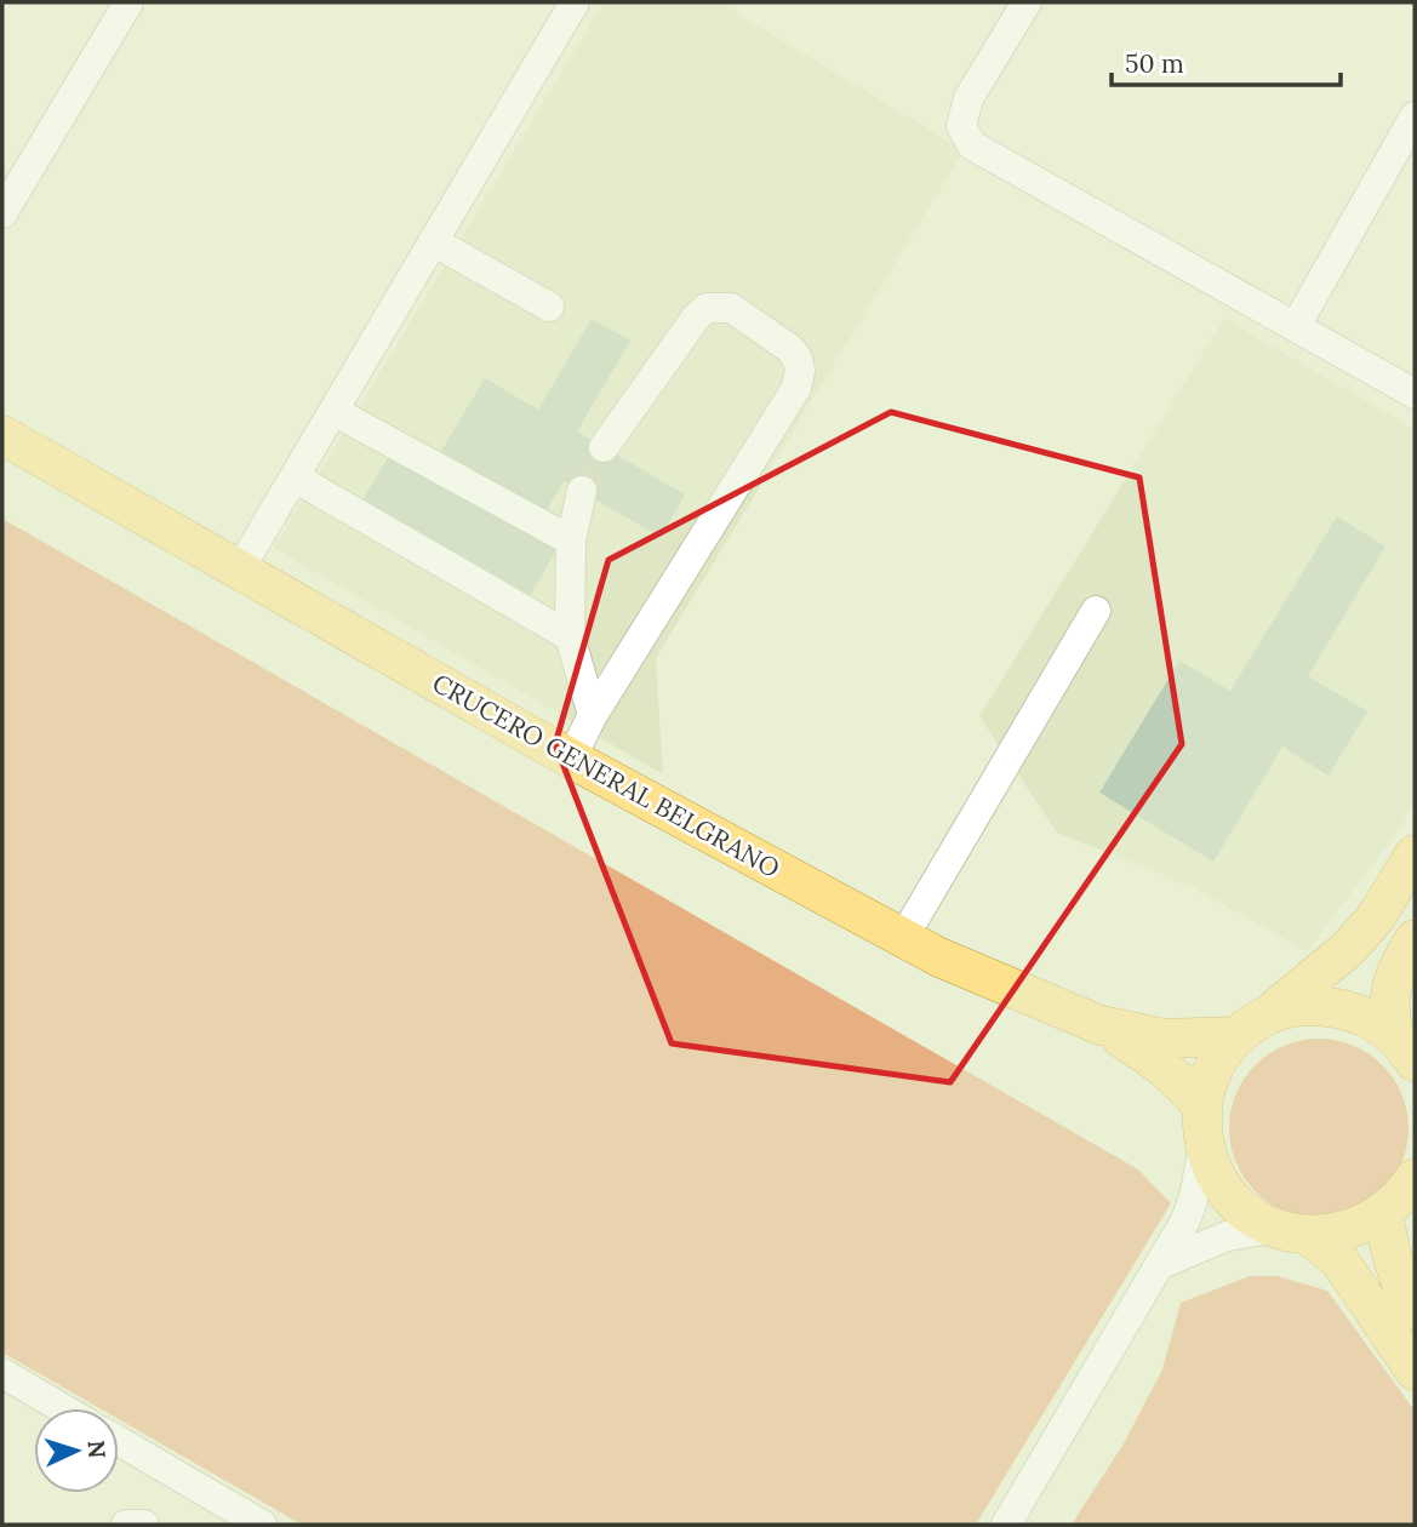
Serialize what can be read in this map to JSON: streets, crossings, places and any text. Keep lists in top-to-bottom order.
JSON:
{
  "streets": {
    "main road": ["CRUCERO GENERAL BELGRANO"]
  },
  "scale_bar": "50 m",
  "north": "right"
}
